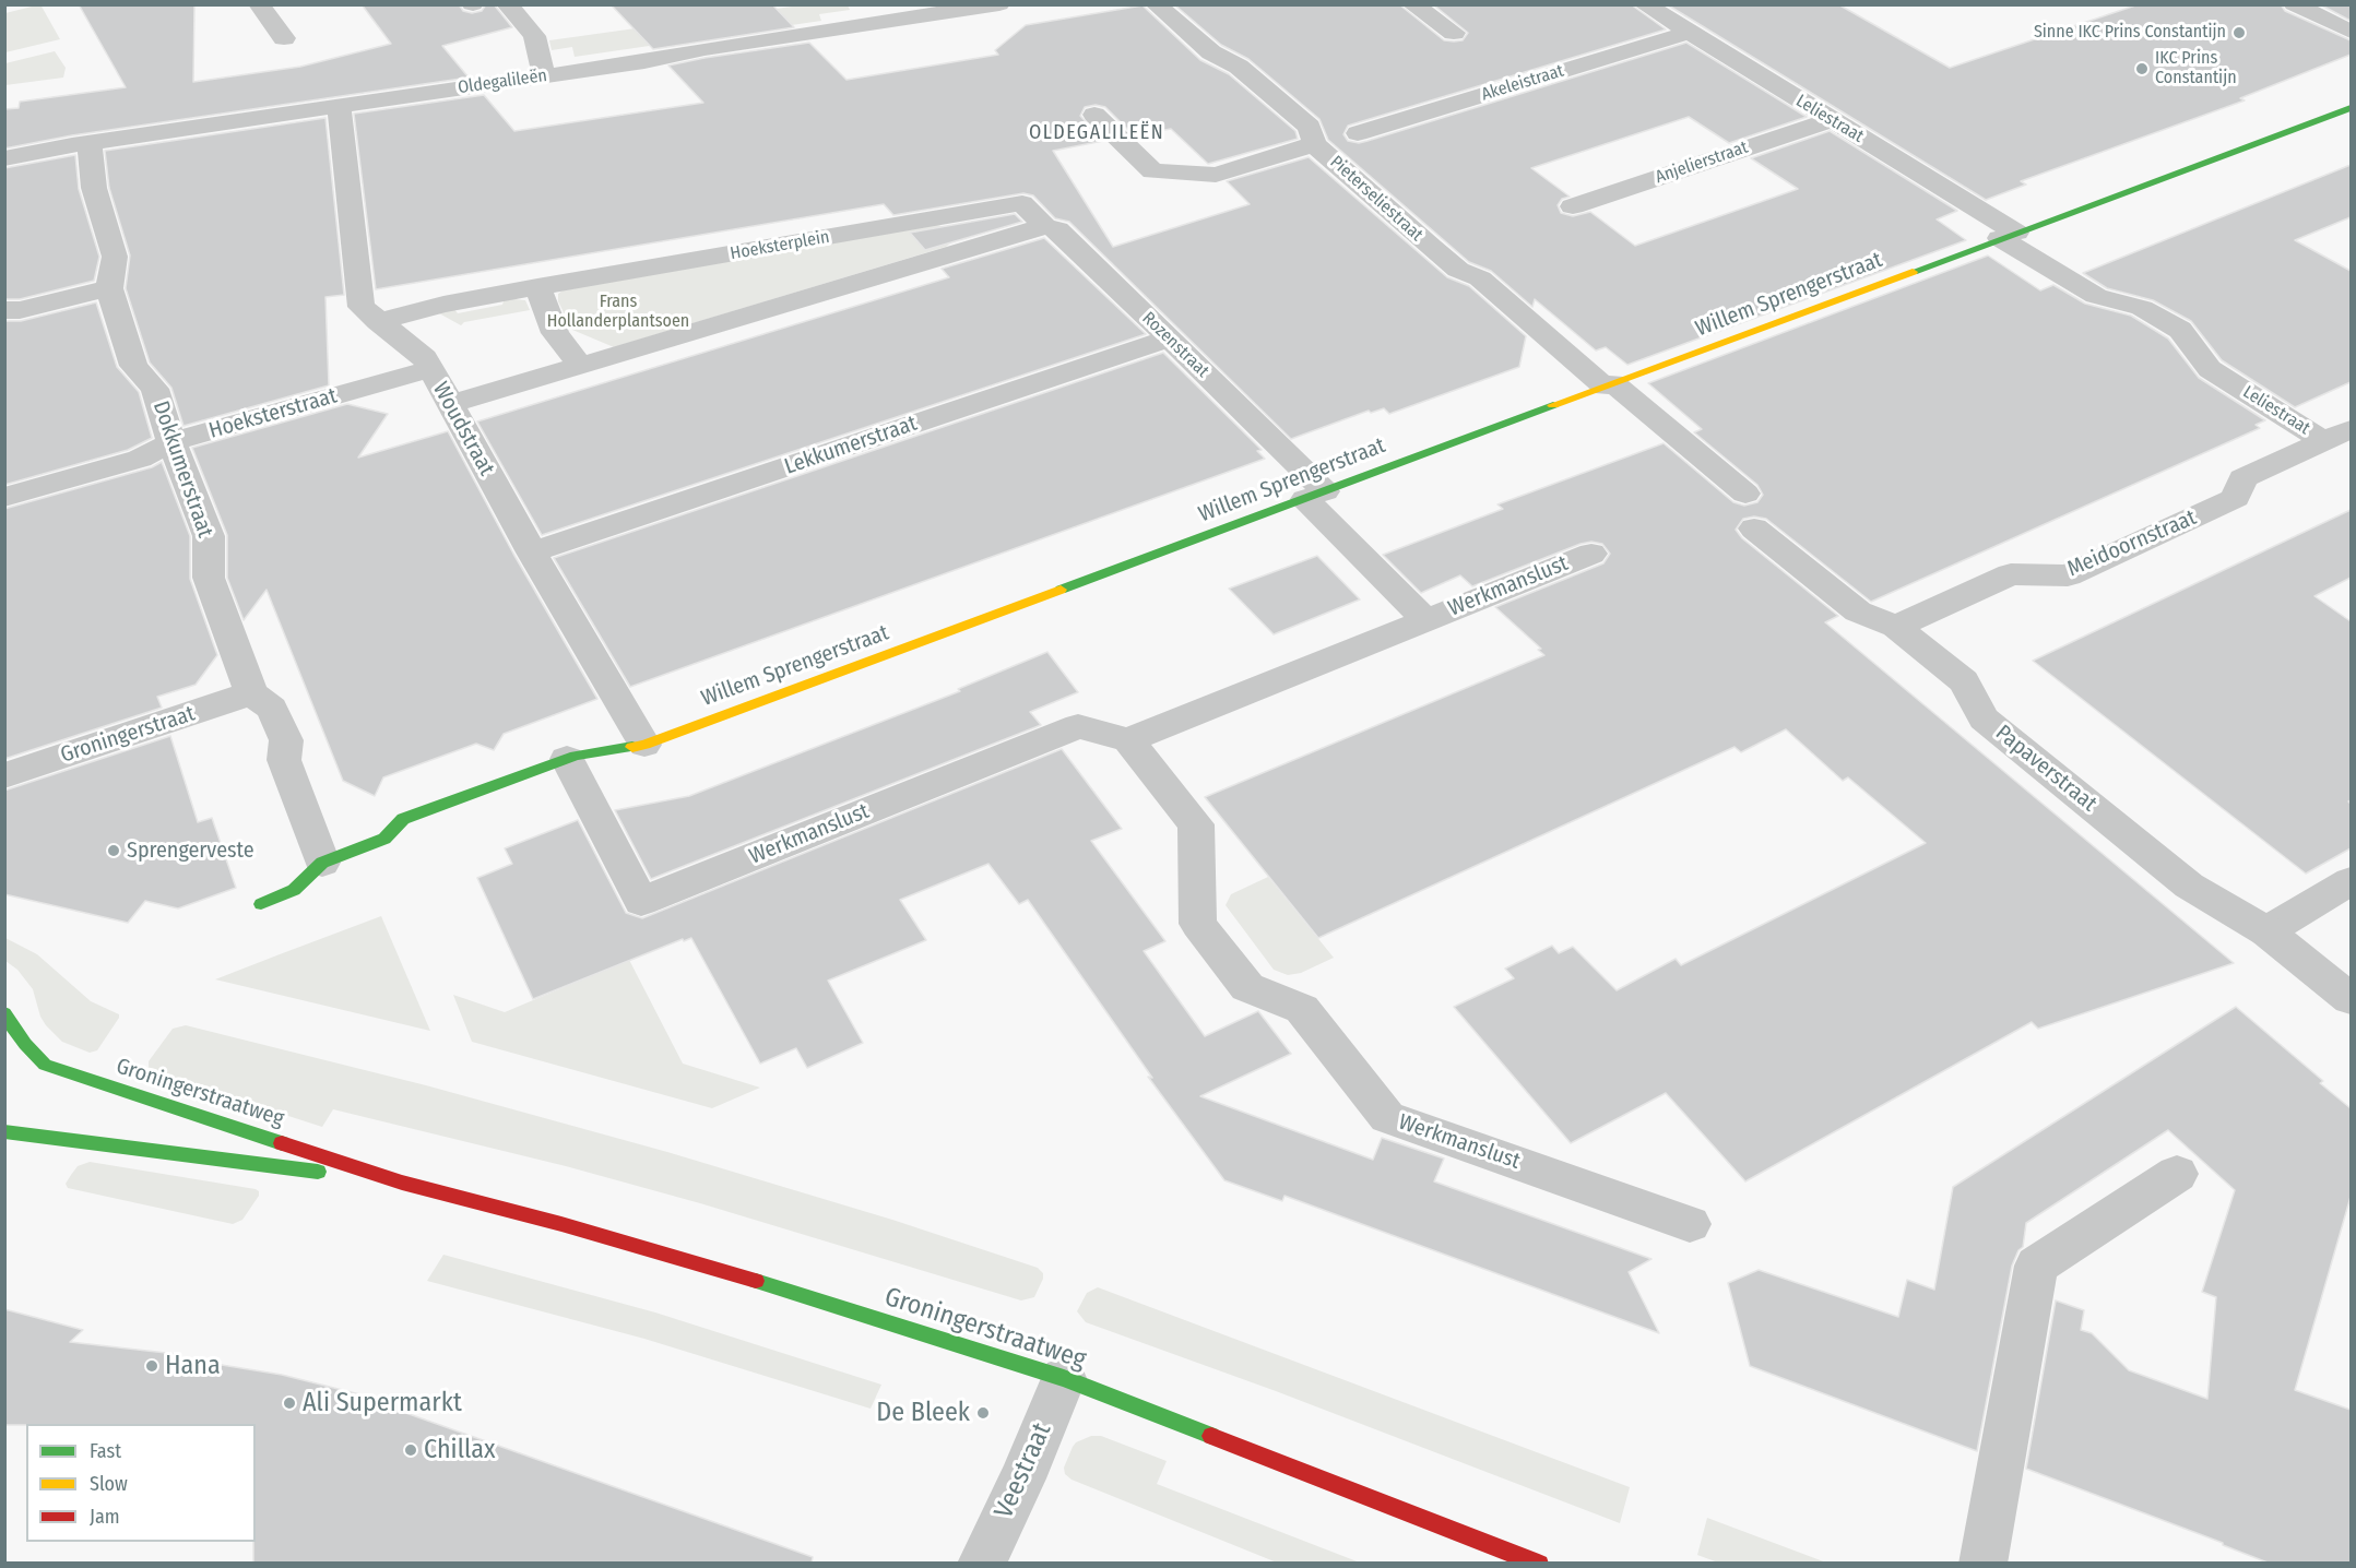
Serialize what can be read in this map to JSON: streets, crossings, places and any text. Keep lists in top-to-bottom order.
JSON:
{
  "streets": {
    "street": [
      "Oldegalileën",
      "Akeleistraat",
      "Leliestraat",
      "Anjelierstraat",
      "Pieterseliestraat",
      "Hoeksterplein",
      "Willem Sprengerstraat",
      "Rozenstraat",
      "Hoeksterstraat",
      "Woudstraat",
      "Lekkumerstraat",
      "Dokkumerstraat",
      "Meidoornstraat",
      "Werkmanslust",
      "Groningerstraat",
      "Papaverstraat",
      "Groningerstraatweg",
      "Veestraat"
    ]
  },
  "crossings": [
    ["Oldegalileën", "Woudstraat"],
    ["Oldegalileën", "Dokkumerstraat"],
    ["Akeleistraat", "Leliestraat"],
    ["Leliestraat", "Anjelierstraat"],
    ["Leliestraat", "Willem Sprengerstraat"],
    ["Leliestraat", "Meidoornstraat"],
    ["Pieterseliestraat", "Willem Sprengerstraat"],
    ["Hoeksterplein", "Rozenstraat"],
    ["Hoeksterplein", "Woudstraat"],
    ["Willem Sprengerstraat", "Rozenstraat"],
    ["Willem Sprengerstraat", "Woudstraat"],
    ["Willem Sprengerstraat", "Dokkumerstraat"],
    ["Willem Sprengerstraat", "Werkmanslust"],
    ["Rozenstraat", "Lekkumerstraat"],
    ["Rozenstraat", "Werkmanslust"],
    ["Hoeksterstraat", "Woudstraat"],
    ["Hoeksterstraat", "Dokkumerstraat"],
    ["Woudstraat", "Lekkumerstraat"],
    ["Dokkumerstraat", "Groningerstraat"],
    ["Meidoornstraat", "Papaverstraat"],
    ["Groningerstraatweg", "Veestraat"]
  ],
  "districts": ["OLDEGALILEËN"],
  "parks": ["Frans Hollanderplantsoen"],
  "places": [
    "Sinne IKC Prins Constantijn",
    "IKC Prins Constantijn",
    "Sprengerveste",
    "Hana",
    "Ali Supermarkt",
    "De Bleek",
    "Chillax"
  ],
  "legend": ["Fast", "Slow", "Jam"]
}
